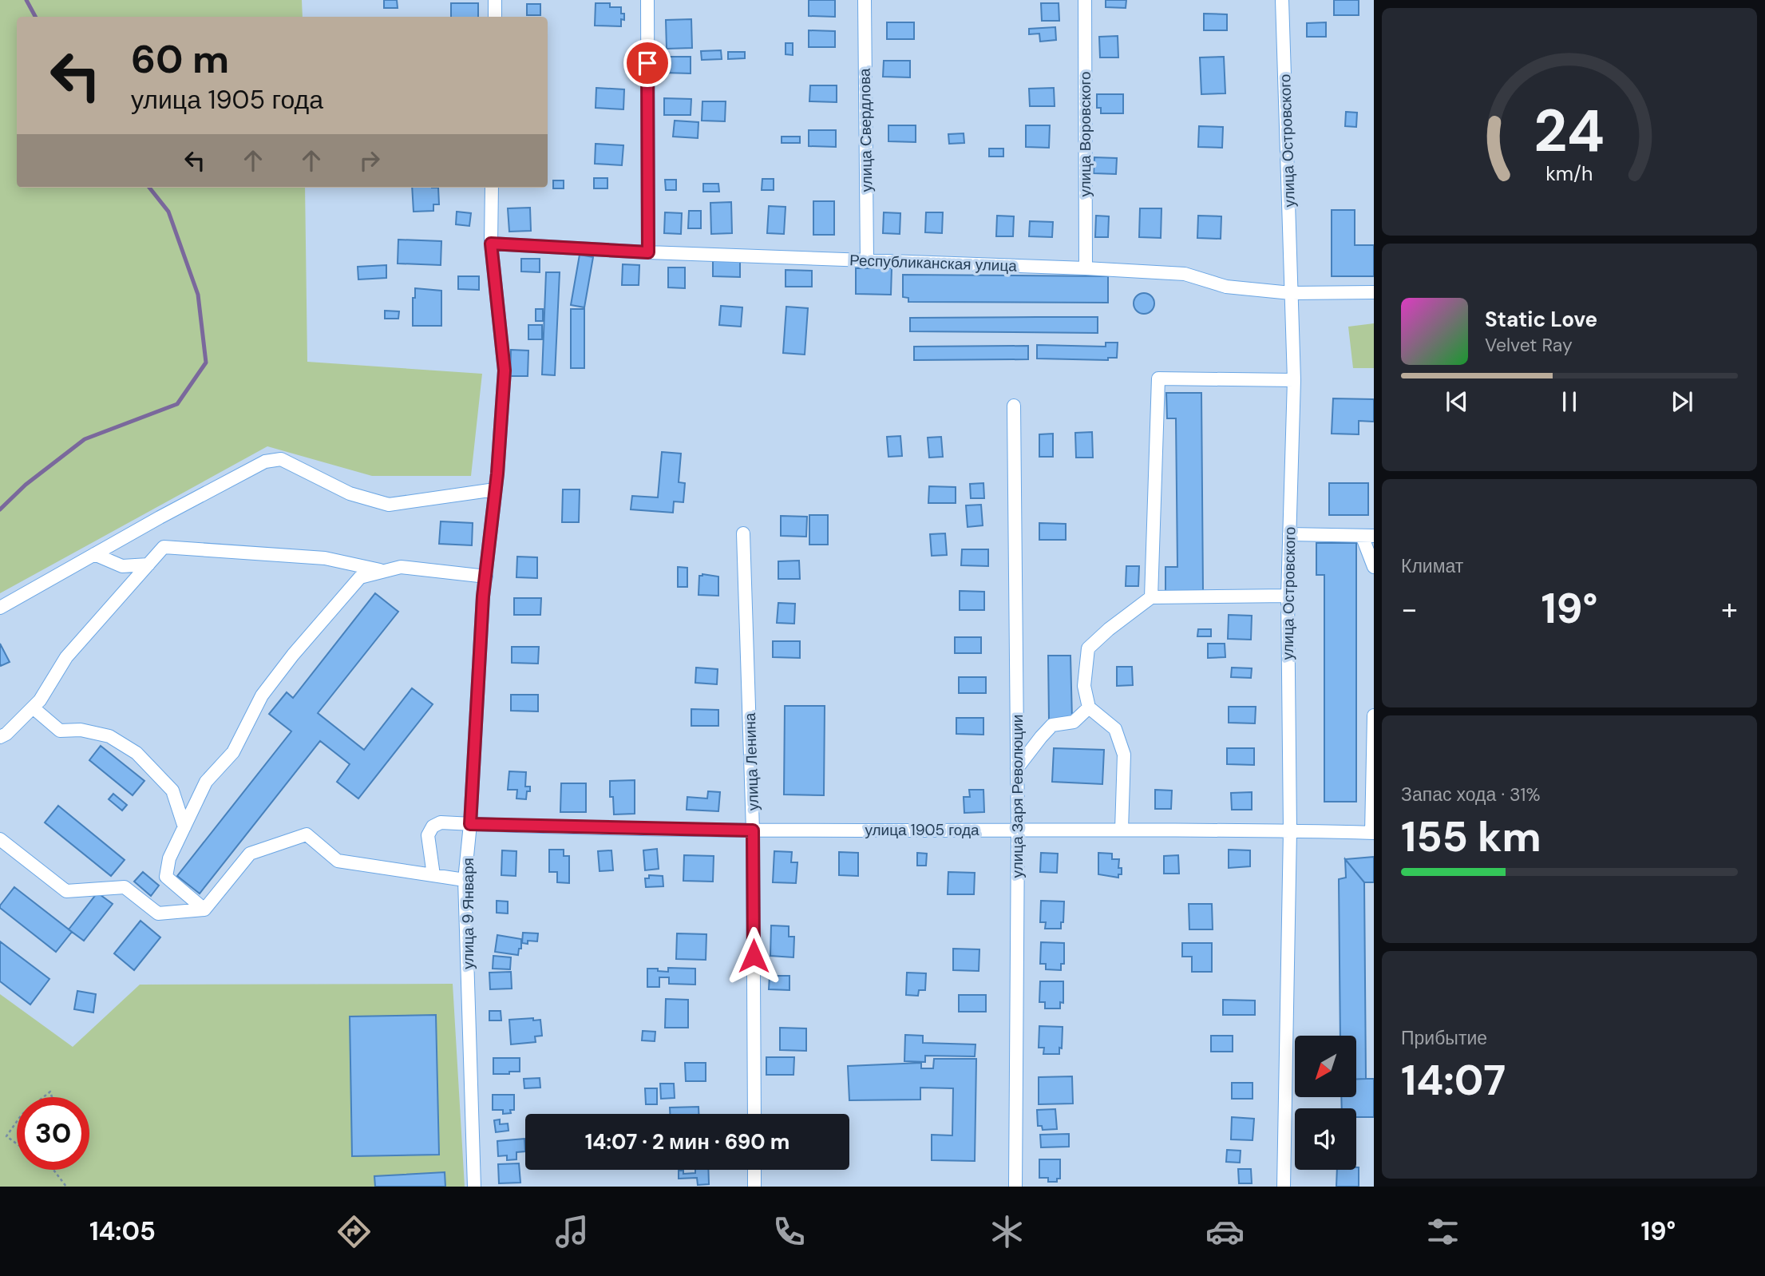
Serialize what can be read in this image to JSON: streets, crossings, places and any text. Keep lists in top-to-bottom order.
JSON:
{
  "streets": {
    "street": [
      "улица Свердлова",
      "улица Воровского",
      "улица Островского",
      "Республиканская улица",
      "улица Ленина",
      "улица Заря Революции",
      "улица 1905 года",
      "улица 9 Января"
    ]
  },
  "crossings": [
    ["улица Свердлова", "Республиканская улица"],
    ["улица Воровского", "Республиканская улица"],
    ["улица Островского", "Республиканская улица"],
    ["улица Островского", "улица 1905 года"],
    ["Республиканская улица", "улица 9 Января"],
    ["улица Ленина", "улица 1905 года"],
    ["улица Заря Революции", "улица 1905 года"],
    ["улица 1905 года", "улица 9 Января"]
  ],
  "north": "bottom left",
  "page": {
    "turn": ["60 m", "улица 1905 года"],
    "song": ["Static Love", "Velvet Ray"],
    "tile": [
      "Климат",
      ["Запас хода · 31%", "155 km"],
      ["Прибытие", "14:07"]
    ],
    "heat": ["−", "19°", "+"],
    "limit": "30",
    "trip": "14:07 · 2 мин · 690 m",
    "tabs": ["14:05", "19°"],
    "gauge": ["24", "km/h"]
  }
}
